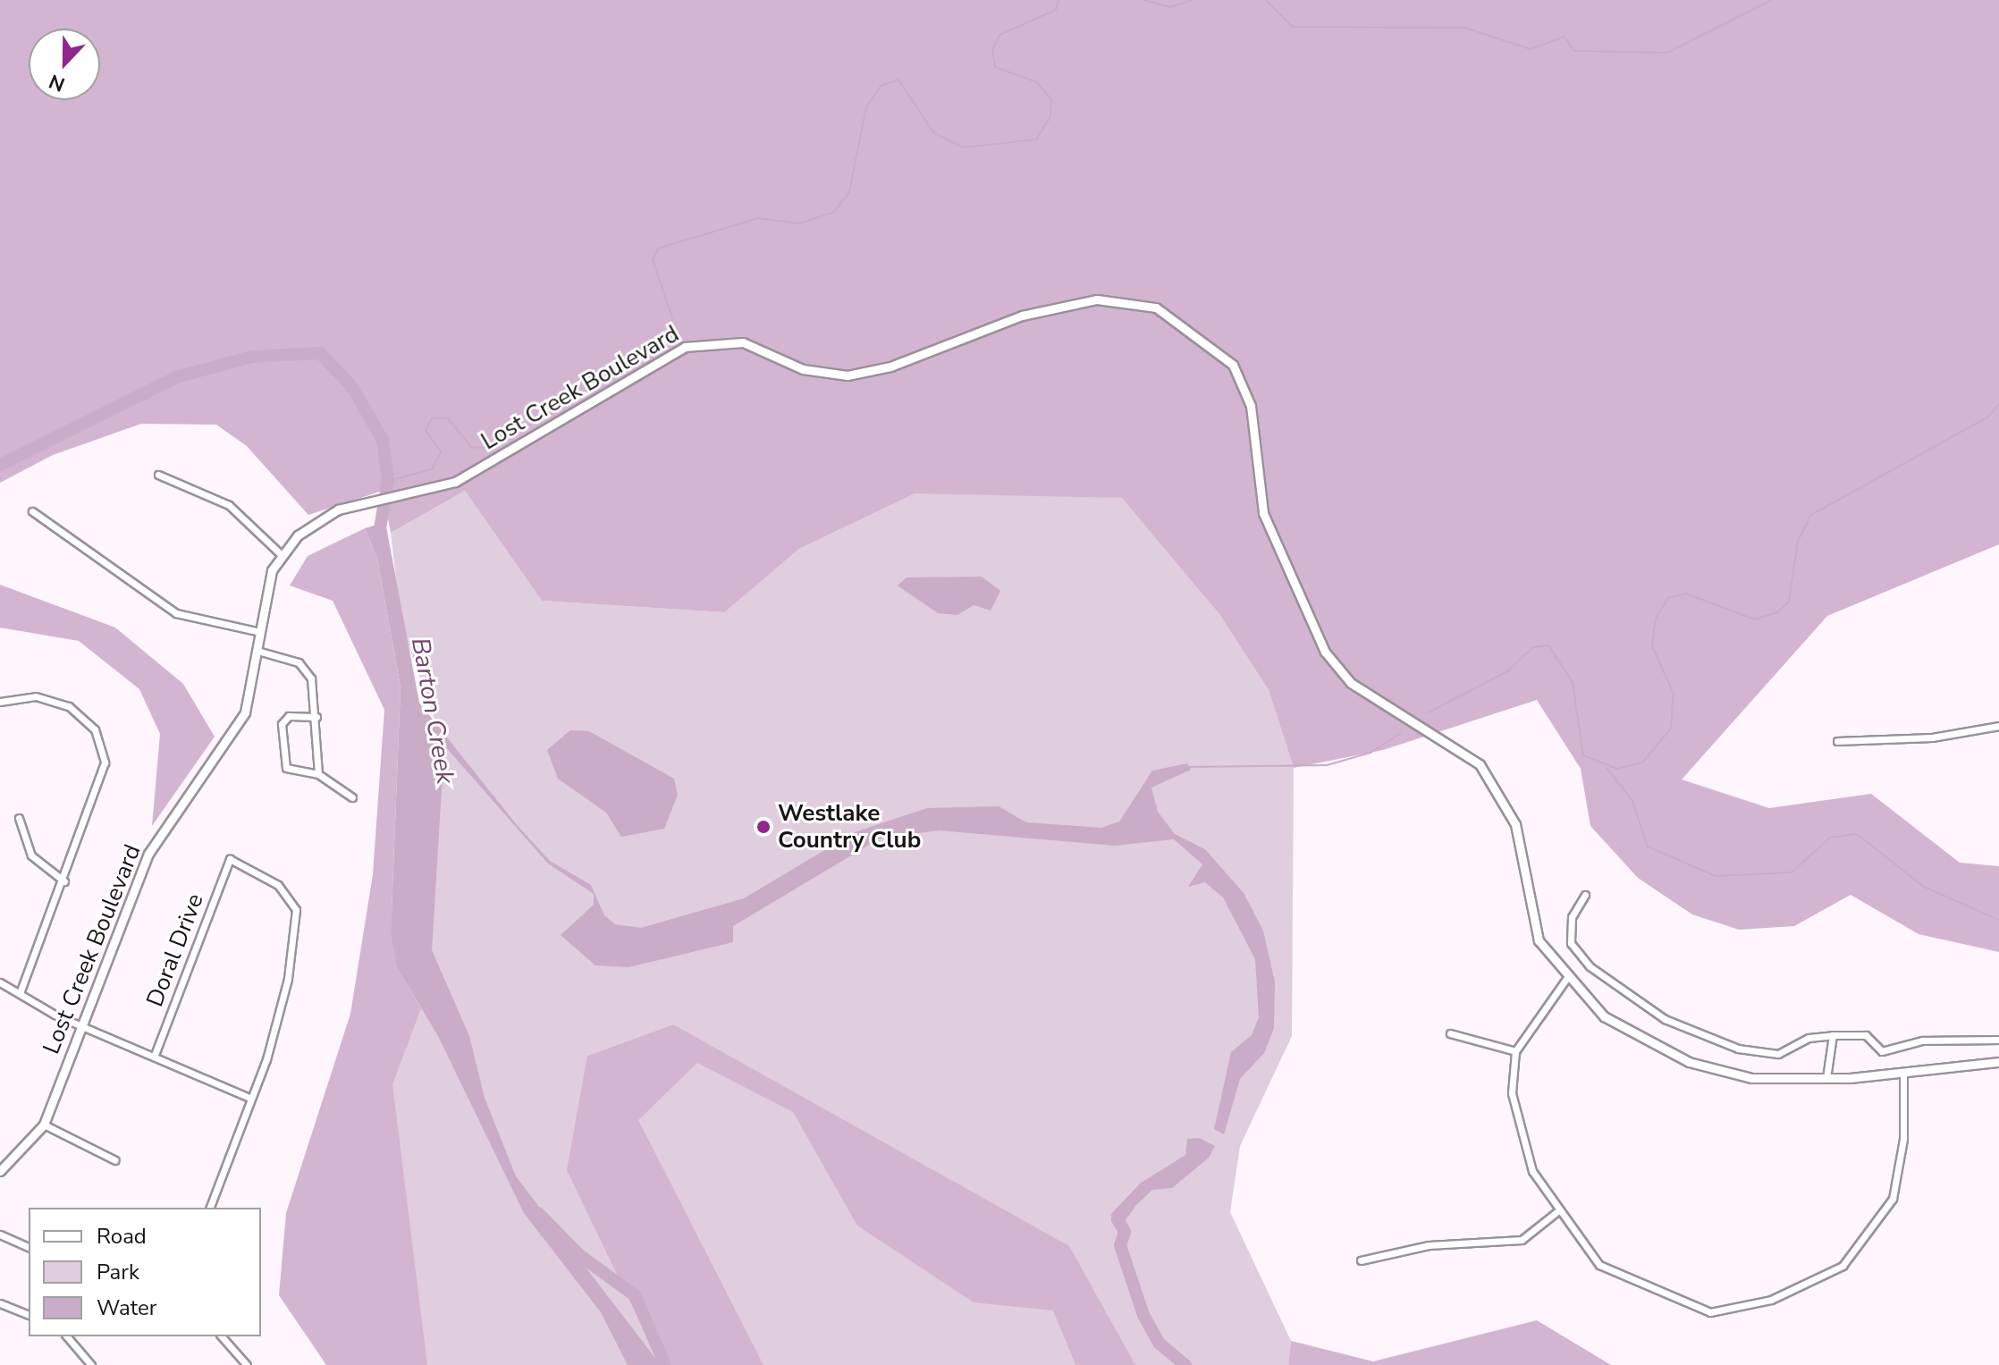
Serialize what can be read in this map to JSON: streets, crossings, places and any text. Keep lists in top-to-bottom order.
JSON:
{
  "streets": {
    "street": ["Lost Creek Boulevard", "Doral Drive"]
  },
  "water": ["Barton Creek"],
  "places": ["Westlake Country Club"],
  "legend": ["Road", "Park", "Water"],
  "north": "bottom"
}
